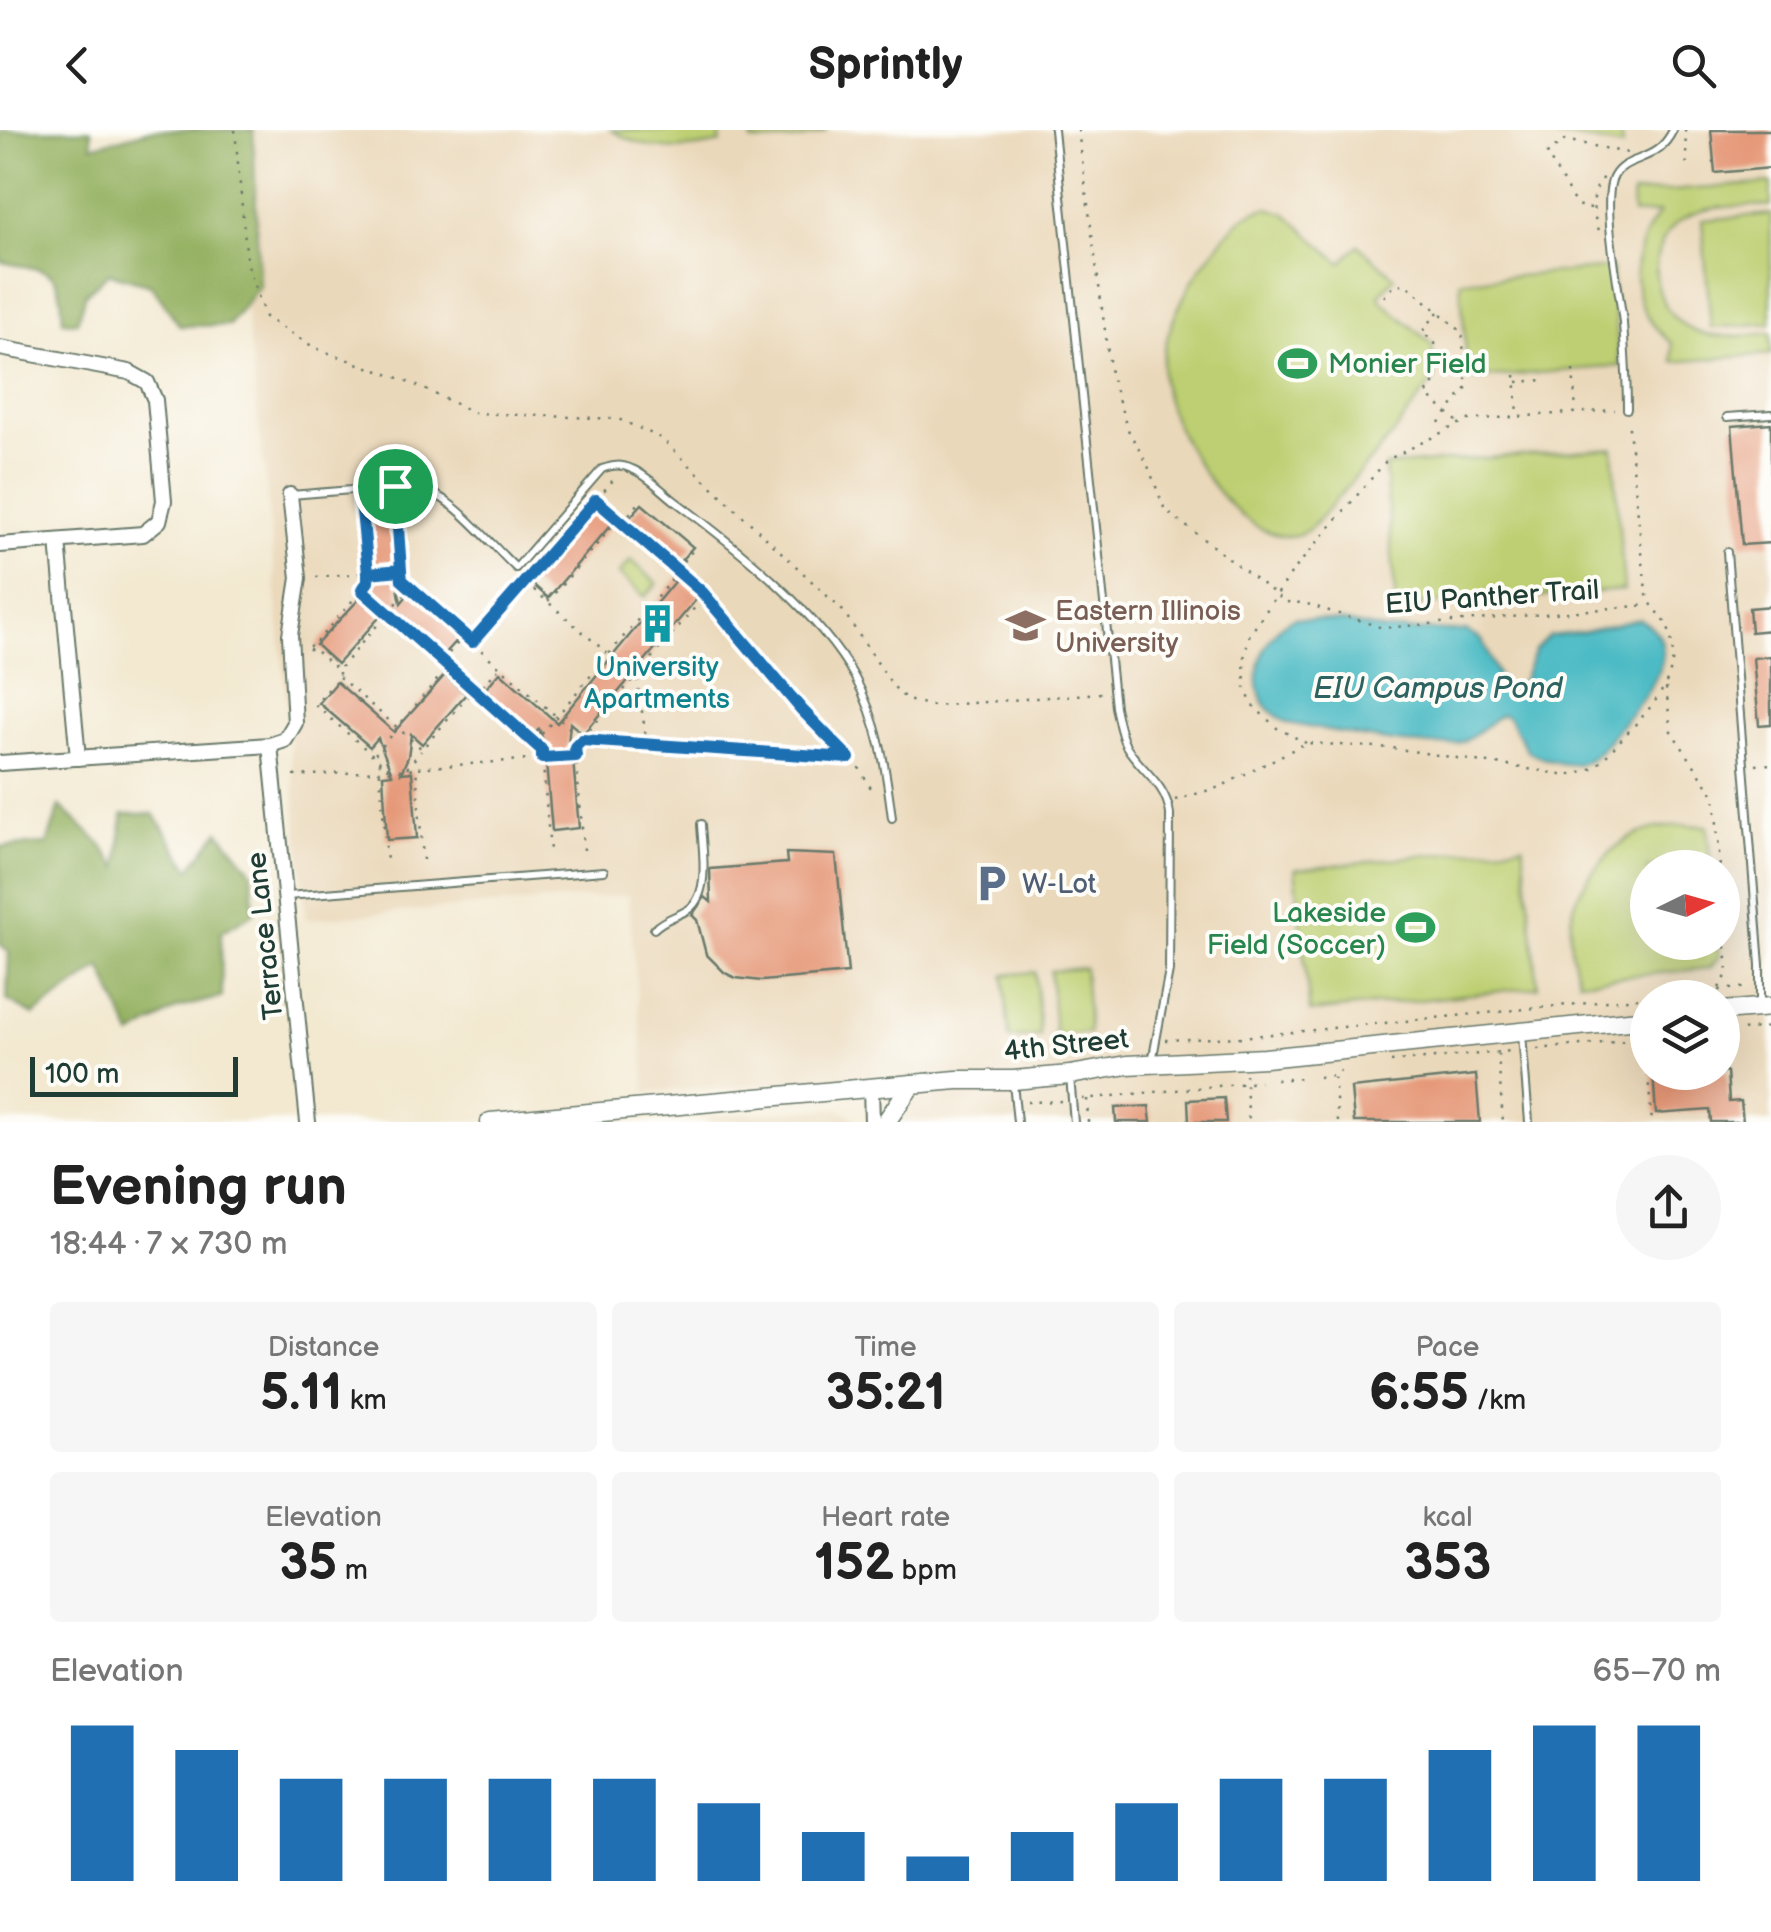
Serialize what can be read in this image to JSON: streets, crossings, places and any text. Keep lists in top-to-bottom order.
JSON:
{
  "streets": {
    "street": ["Terrace Lane", "4th Street"],
    "path": ["EIU Panther Trail"]
  },
  "water": ["EIU Campus Pond"],
  "places": {
    "sports": ["Monier Field", "Lakeside Field (Soccer)"],
    "building": ["University Apartments"],
    "school or university": ["Eastern Illinois University"],
    "parking": ["W-Lot"]
  },
  "scale_bar": "100 m",
  "north": "right",
  "page": {
    "header": "Sprintly",
    "scale": "100 m",
    "heading": ["Evening run", "18:44 · 7 × 730 m"],
    "stats": [
      ["Distance", "5.11 km"],
      ["Time", "35:21"],
      ["Pace", "6:55 /km"],
      ["Elevation", "35 m"],
      ["Heart rate", "152 bpm"],
      ["kcal", "353"]
    ],
    "chart": ["Elevation", "65–70 m"]
  }
}
